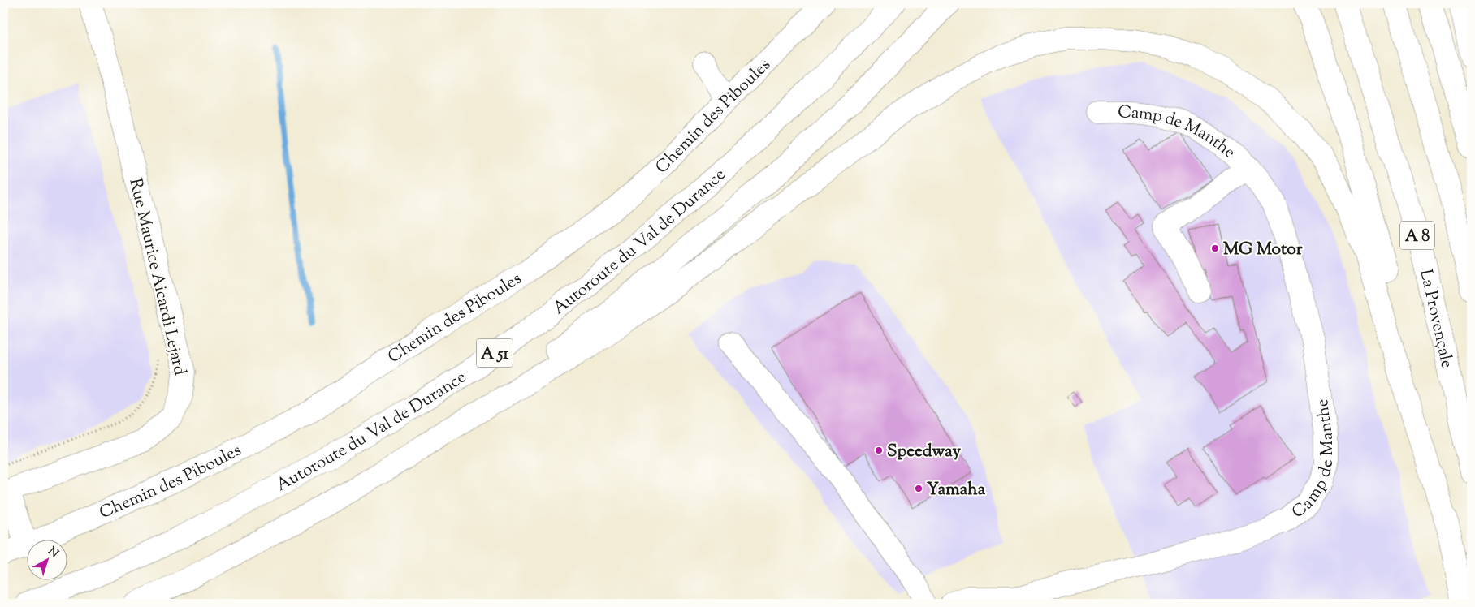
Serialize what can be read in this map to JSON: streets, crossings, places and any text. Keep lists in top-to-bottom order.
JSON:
{
  "streets": {
    "main road": [
      "Chemin des Piboules",
      "Camp de Manthe",
      "A 8",
      "Autoroute du Val de Durance",
      "Rue Maurice Aicardi Lejard",
      "La Provençale",
      "A 51"
    ]
  },
  "places": ["MG Motor", "Speedway", "Yamaha"],
  "north": "top right"
}
